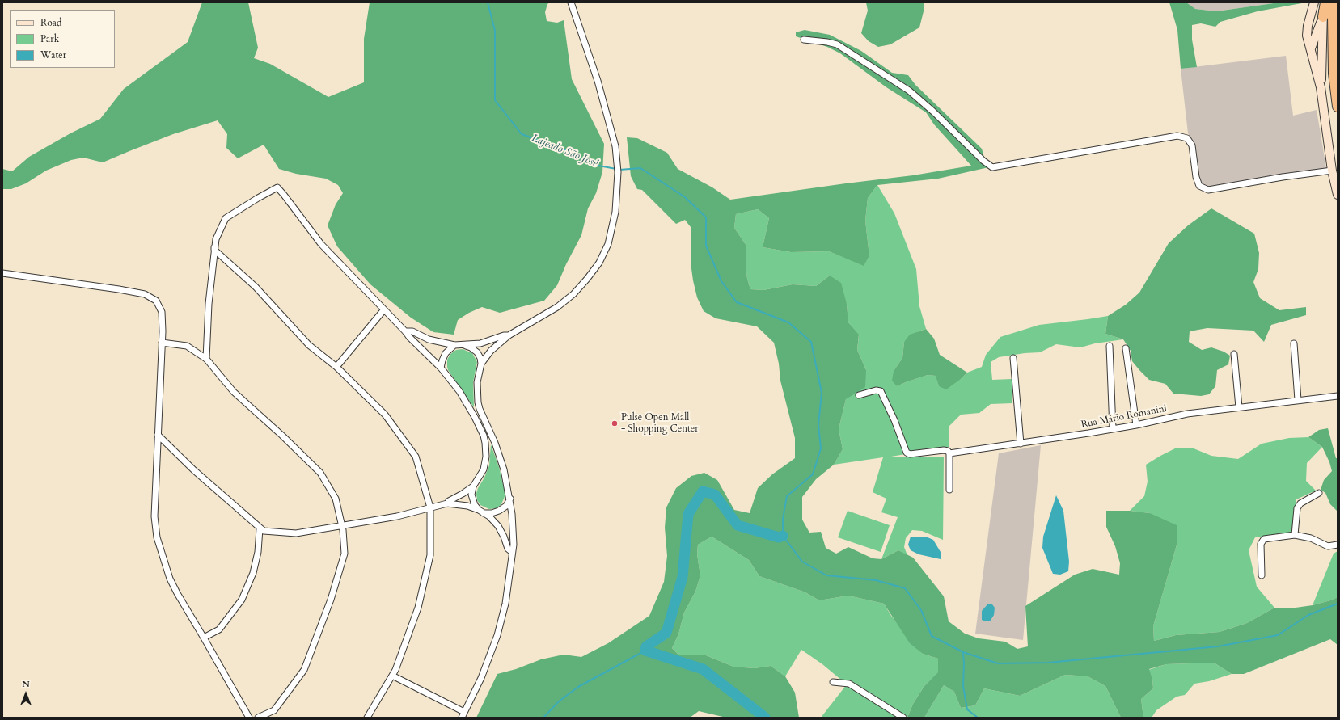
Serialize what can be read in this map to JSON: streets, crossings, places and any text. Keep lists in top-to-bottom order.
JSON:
{
  "streets": {
    "street": ["Rua Mário Romanini"]
  },
  "water": ["Lajeado São José"],
  "places": ["Pulse Open Mall - Shopping Center"],
  "legend": ["Road", "Park", "Water"],
  "north": "top"
}
